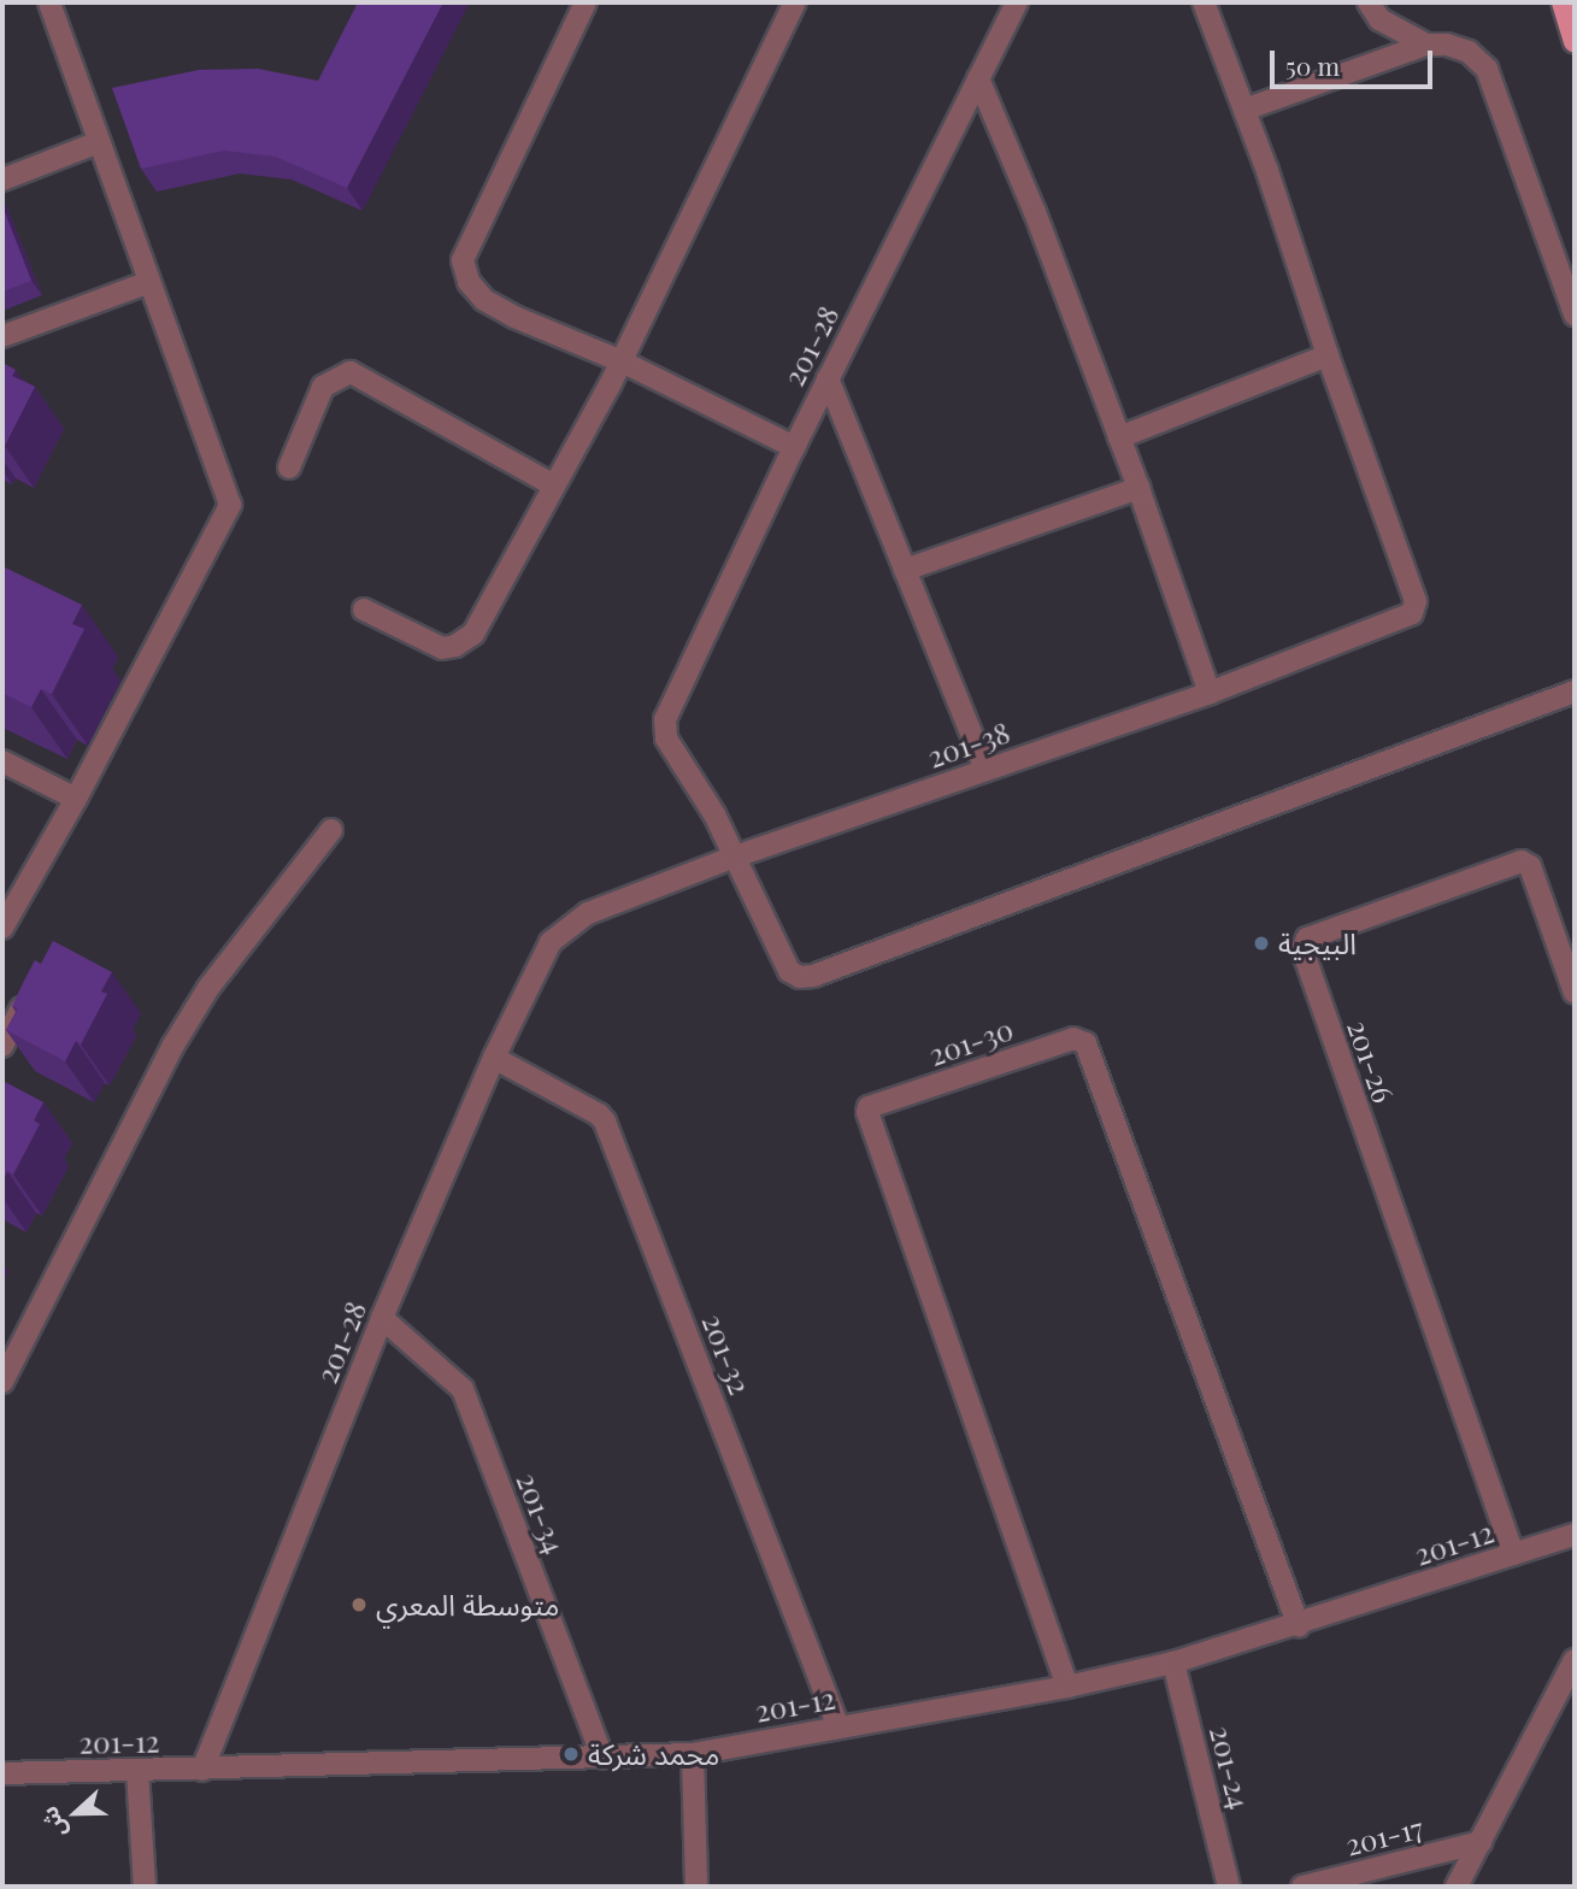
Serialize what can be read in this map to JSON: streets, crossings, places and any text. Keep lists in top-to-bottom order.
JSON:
{
  "streets": {
    "street": [
      "201-28",
      "201-38",
      "201-30",
      "201-26",
      "201-32",
      "201-34",
      "201-12",
      "201-24",
      "201-17"
    ]
  },
  "crossings": [
    ["201-28", "201-38"],
    ["201-28", "201-32"],
    ["201-28", "201-34"],
    ["201-28", "201-12"],
    ["201-30", "201-12"],
    ["201-26", "201-12"],
    ["201-32", "201-12"],
    ["201-34", "201-12"],
    ["201-12", "201-24"]
  ],
  "places": ["البيجية", "متوسطة المعري", "محمد شركة"],
  "scale_bar": "50 m",
  "north": "left"
}
